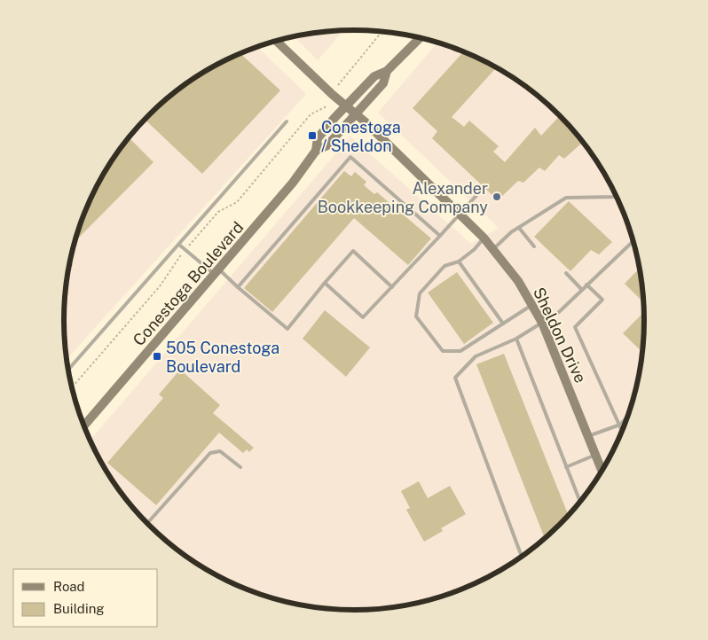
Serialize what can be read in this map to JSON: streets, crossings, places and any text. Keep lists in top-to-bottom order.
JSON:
{
  "streets": {
    "street": ["Conestoga Boulevard", "Sheldon Drive"]
  },
  "crossings": [
    ["Conestoga Boulevard", "Sheldon Drive"]
  ],
  "places": {
    "transit": ["Conestoga / Sheldon", "505 Conestoga Boulevard"],
    "other": ["Alexander Bookkeeping Company"]
  },
  "legend": ["Road", "Building"]
}
